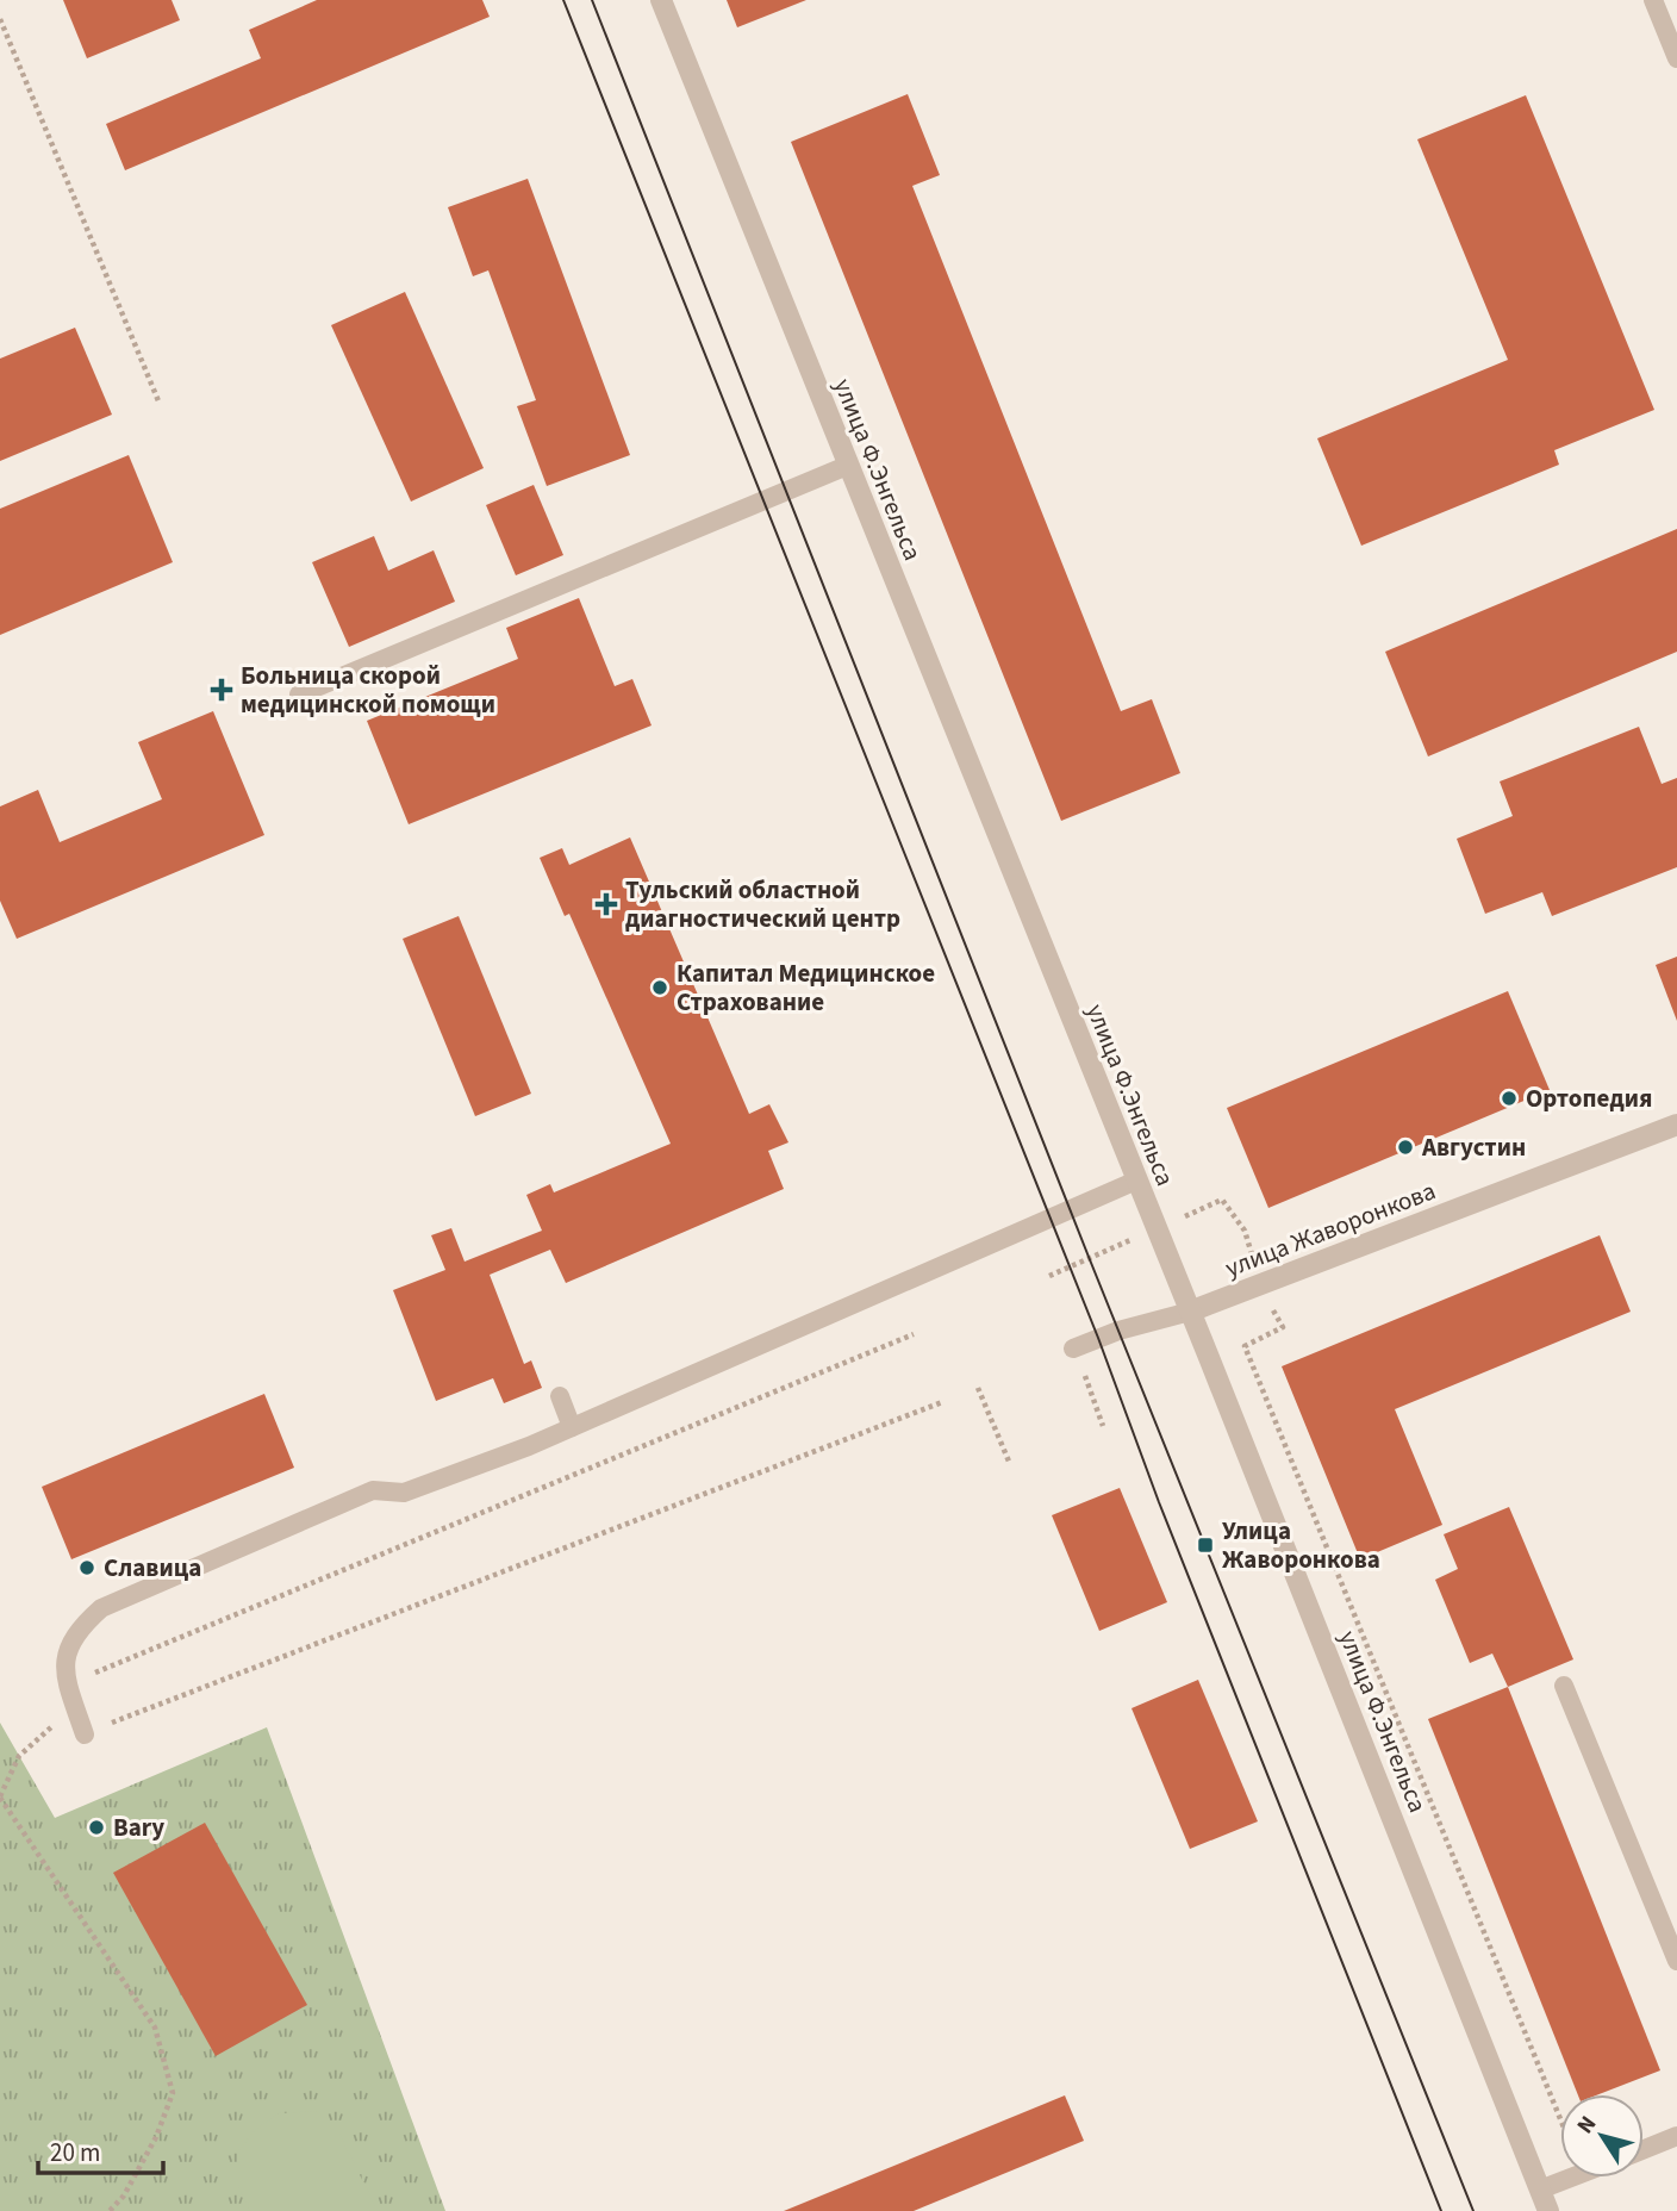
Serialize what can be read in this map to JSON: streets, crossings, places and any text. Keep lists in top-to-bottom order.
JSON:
{
  "streets": {
    "street": ["улица Ф.Энгельса", "улица Жаворонкова"]
  },
  "crossings": [
    ["улица Ф.Энгельса", "улица Жаворонкова"]
  ],
  "places": {
    "health": ["Больница скорой медицинской помощи", "Тульский областной диагностический центр"],
    "other": [
      "Капитал Медицинское Страхование",
      "Ортопедия",
      "Августин",
      "Славица",
      "Bary"
    ],
    "transit": ["Улица Жаворонкова"]
  },
  "scale_bar": "20 m",
  "north": "top left"
}
